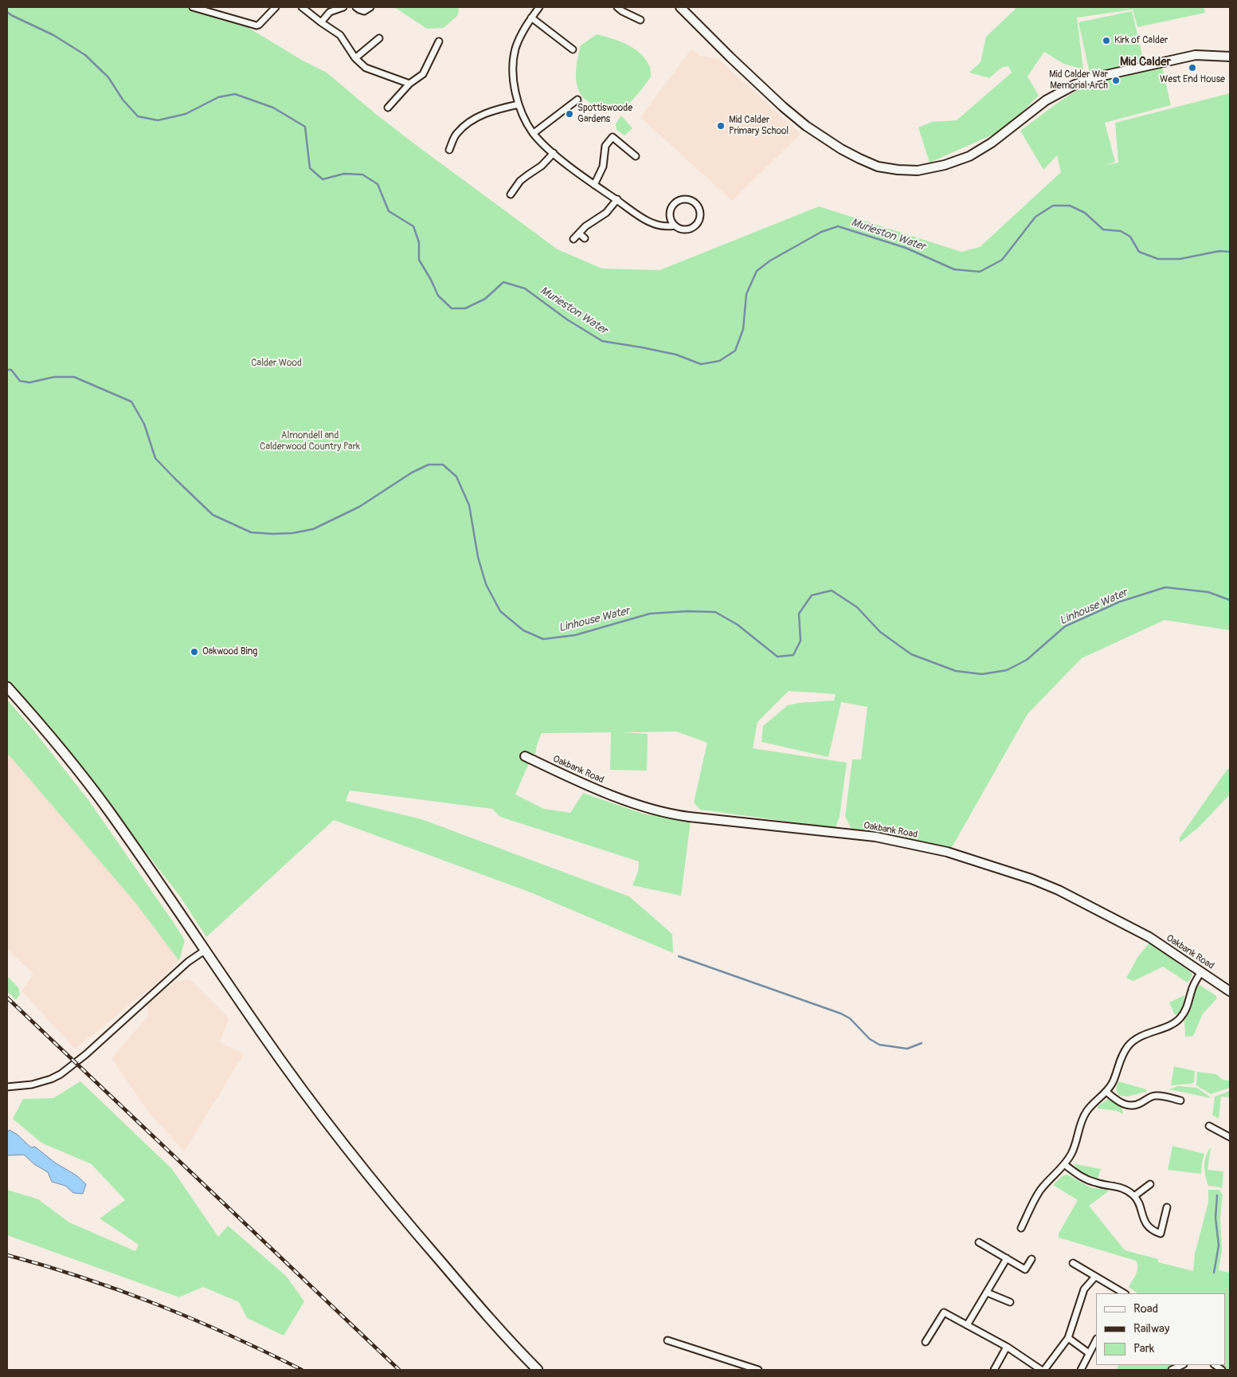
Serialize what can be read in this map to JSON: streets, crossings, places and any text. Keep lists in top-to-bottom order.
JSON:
{
  "streets": {
    "street": ["Oakbank Road"]
  },
  "districts": ["Mid Calder"],
  "water": ["Murieston Water", "Linhouse Water"],
  "parks": ["Calder Wood", "Almondell and Calderwood Country Park"],
  "places": [
    "Kirk of Calder",
    "West End House",
    "Mid Calder War Memorial Arch",
    "Spottiswoode Gardens",
    "Mid Calder Primary School",
    "Oakwood Bing"
  ],
  "legend": ["Road", "Railway", "Park"]
}
